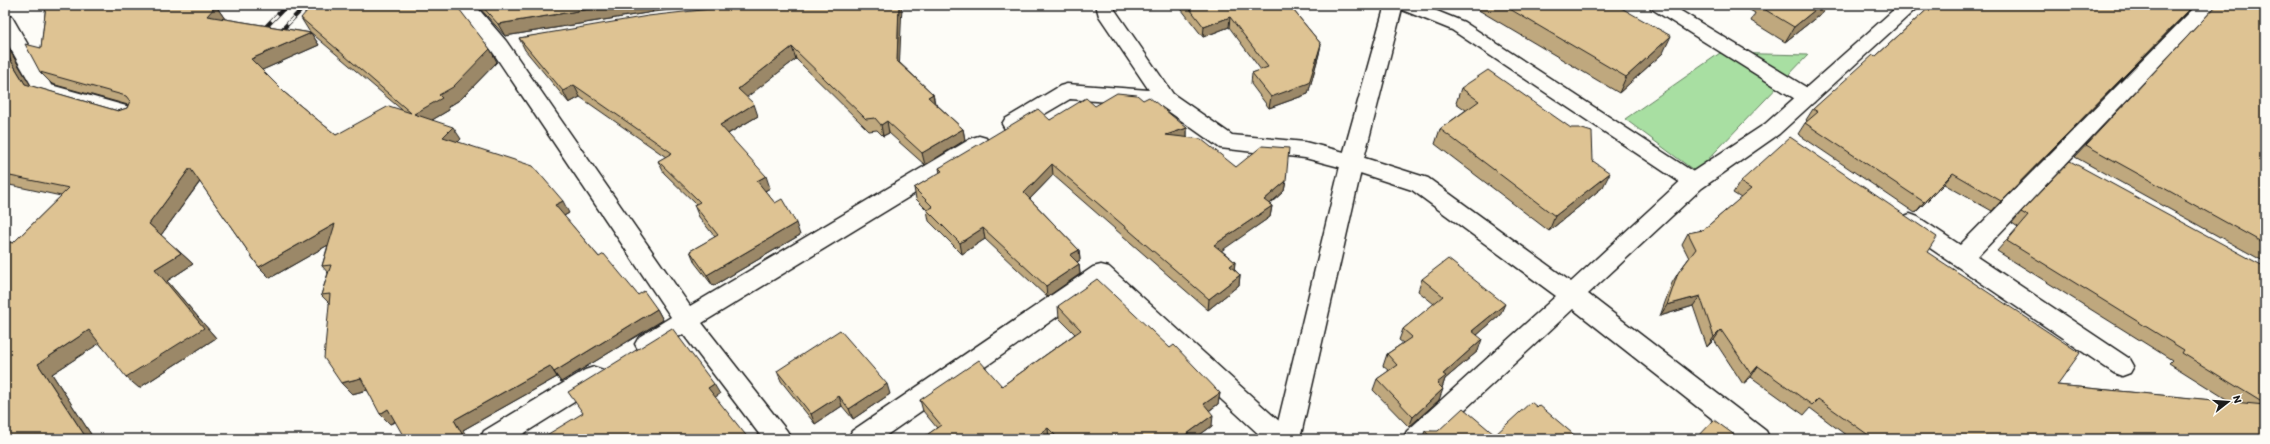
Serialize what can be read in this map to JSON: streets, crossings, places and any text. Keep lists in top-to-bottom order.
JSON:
{
  "north": "right"
}
